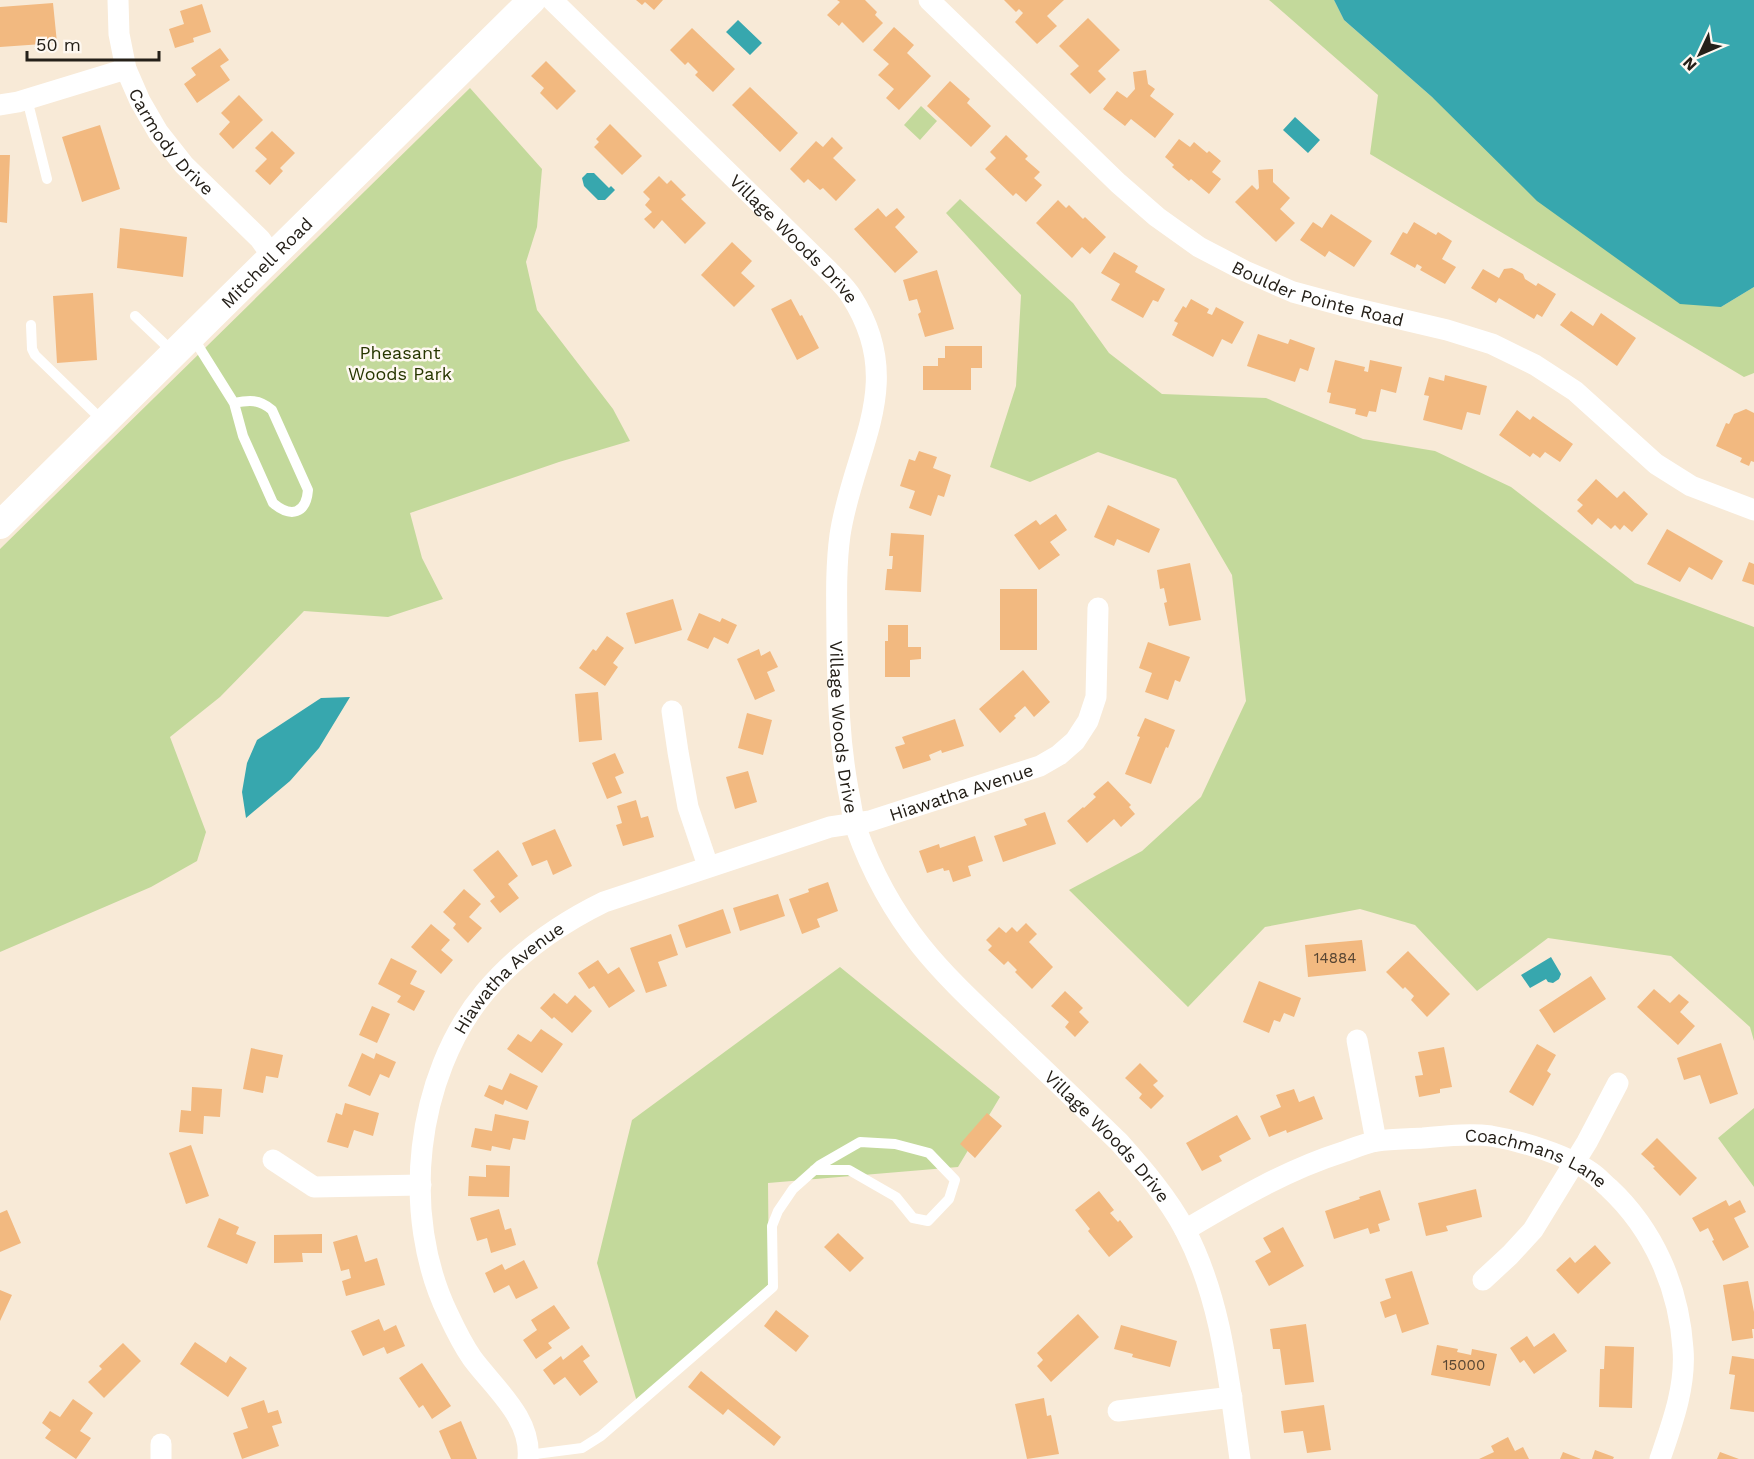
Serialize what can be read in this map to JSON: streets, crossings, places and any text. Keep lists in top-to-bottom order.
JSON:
{
  "streets": {
    "main road": ["Mitchell Road"],
    "street": [
      "Carmody Drive",
      "Village Woods Drive",
      "Boulder Pointe Road",
      "Hiawatha Avenue",
      "Coachmans Lane"
    ]
  },
  "crossings": [
    ["Carmody Drive", "Mitchell Road"],
    ["Village Woods Drive", "Hiawatha Avenue"],
    ["Village Woods Drive", "Coachmans Lane"]
  ],
  "parks": ["Pheasant Woods Park"],
  "house_numbers": ["14884", "15000"],
  "scale_bar": "50 m",
  "north": "bottom left"
}
